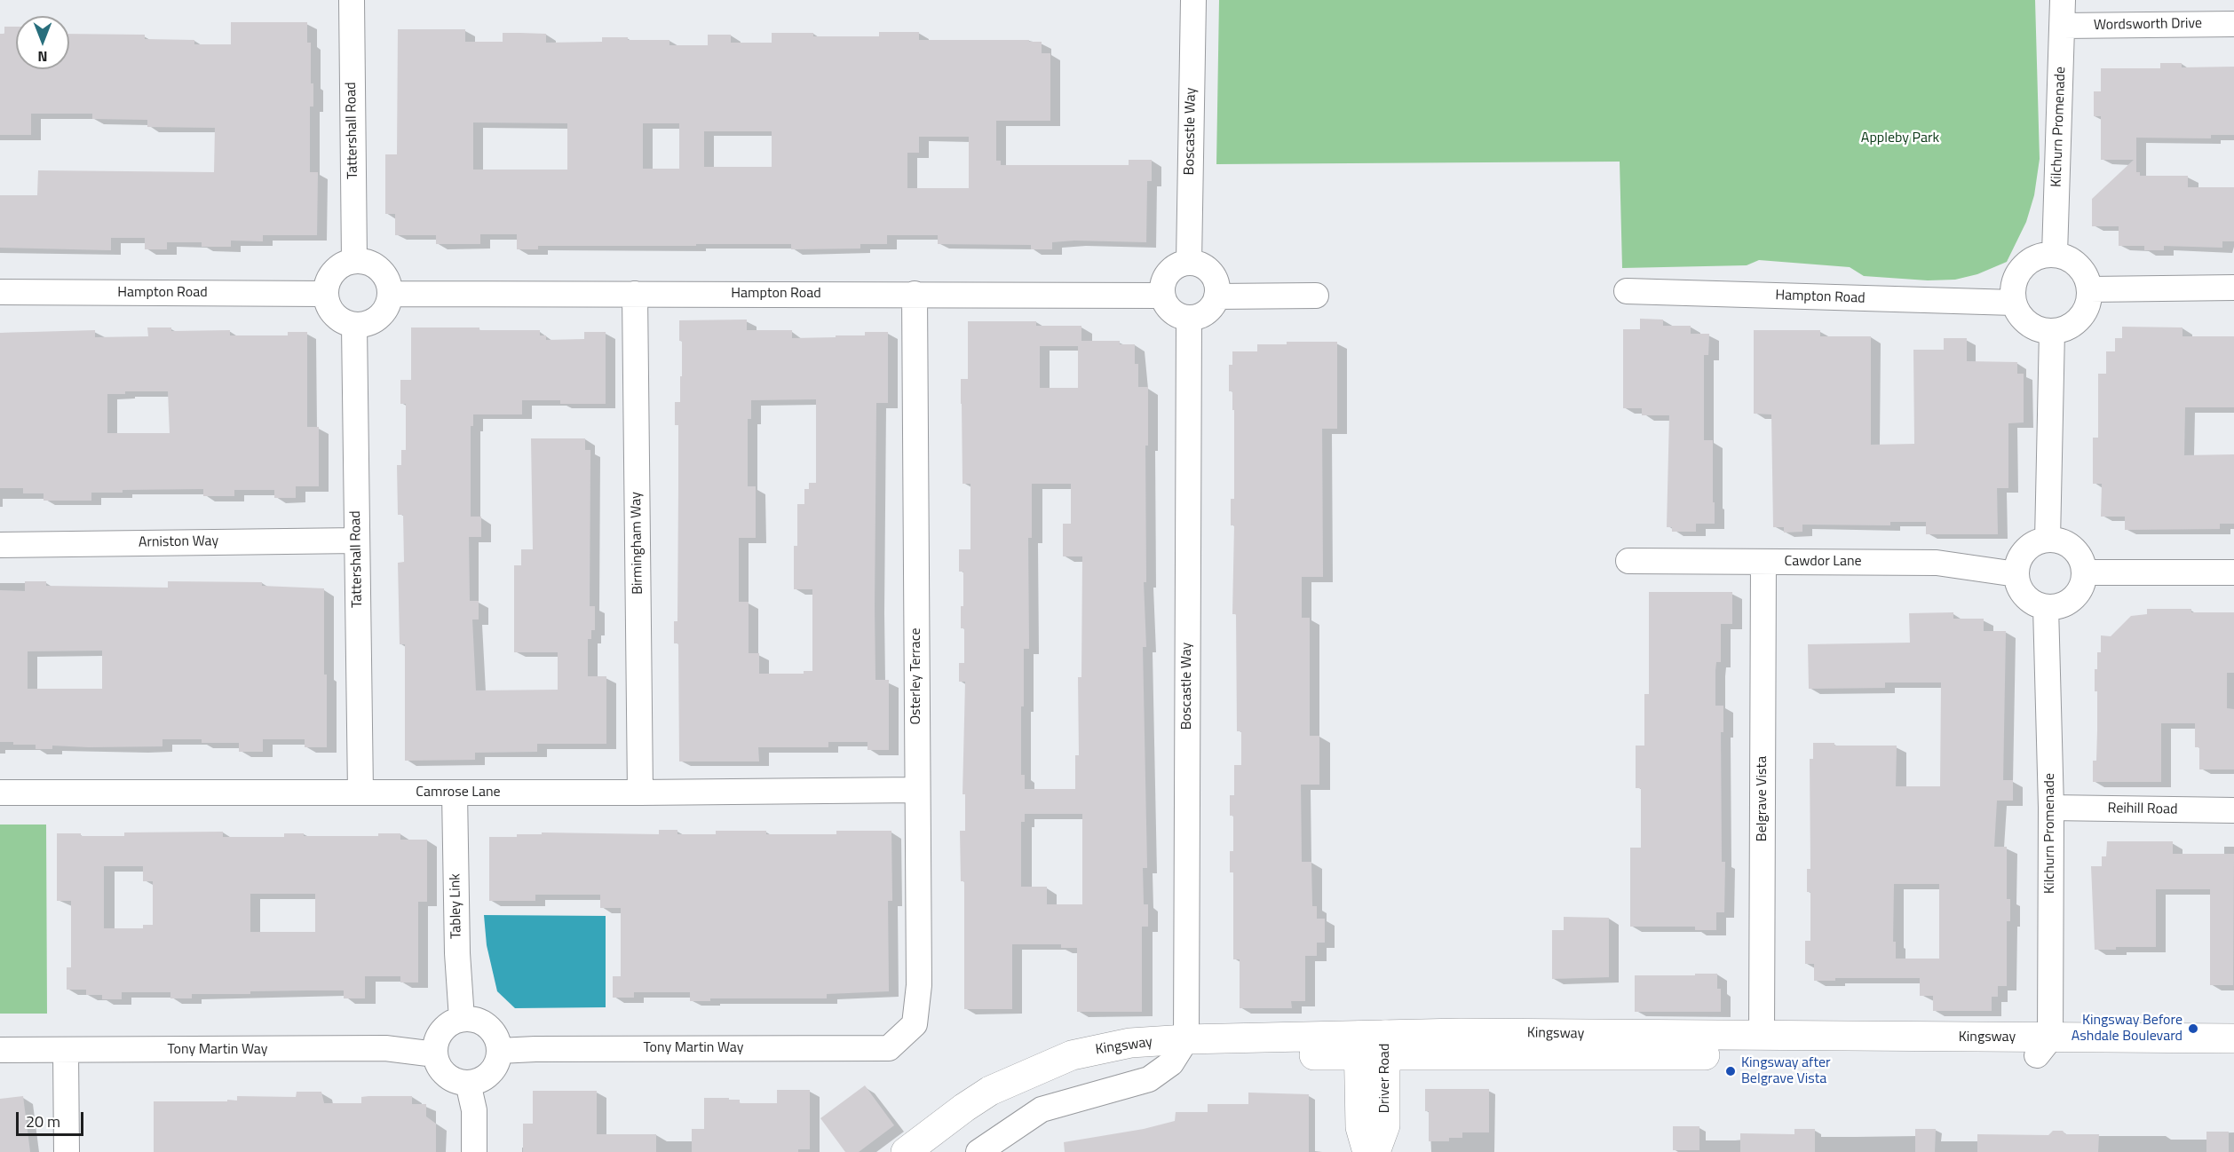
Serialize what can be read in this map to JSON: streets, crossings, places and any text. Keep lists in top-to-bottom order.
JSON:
{
  "streets": {
    "main road": ["Kingsway", "Driver Road"],
    "street": [
      "Wordsworth Drive",
      "Kilchurn Promenade",
      "Tattershall Road",
      "Boscastle Way",
      "Hampton Road",
      "Arniston Way",
      "Birmingham Way",
      "Cawdor Lane",
      "Osterley Terrace",
      "Camrose Lane",
      "Belgrave Vista",
      "Reihill Road",
      "Tabley Link",
      "Tony Martin Way"
    ]
  },
  "crossings": [
    ["Wordsworth Drive", "Kilchurn Promenade"],
    ["Kilchurn Promenade", "Hampton Road"],
    ["Kilchurn Promenade", "Cawdor Lane"],
    ["Kilchurn Promenade", "Reihill Road"],
    ["Kilchurn Promenade", "Kingsway"],
    ["Tattershall Road", "Hampton Road"],
    ["Tattershall Road", "Arniston Way"],
    ["Tattershall Road", "Camrose Lane"],
    ["Boscastle Way", "Hampton Road"],
    ["Boscastle Way", "Kingsway"],
    ["Hampton Road", "Birmingham Way"],
    ["Hampton Road", "Osterley Terrace"],
    ["Birmingham Way", "Camrose Lane"],
    ["Cawdor Lane", "Belgrave Vista"],
    ["Osterley Terrace", "Camrose Lane"],
    ["Osterley Terrace", "Tony Martin Way"],
    ["Camrose Lane", "Tabley Link"],
    ["Belgrave Vista", "Kingsway"],
    ["Tabley Link", "Tony Martin Way"],
    ["Kingsway", "Driver Road"]
  ],
  "parks": ["Appleby Park"],
  "places": ["Kingsway Before Ashdale Boulevard", "Kingsway after Belgrave Vista"],
  "scale_bar": "20 m",
  "north": "bottom"
}
